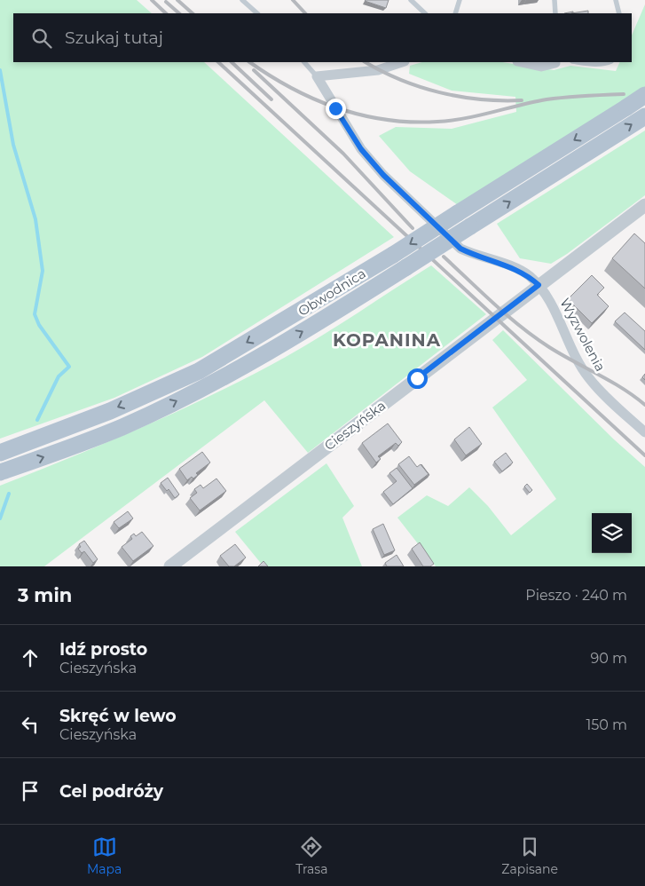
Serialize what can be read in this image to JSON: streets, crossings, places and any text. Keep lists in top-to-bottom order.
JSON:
{
  "streets": {
    "main road": ["Obwodnica"],
    "street": ["Wyzwolenia", "Cieszyńska"]
  },
  "crossings": [
    ["Wyzwolenia", "Cieszyńska"]
  ],
  "districts": ["KOPANINA"],
  "page": {
    "search": "Szukaj tutaj",
    "heading": ["3 min", "Pieszo · 240 m"],
    "list": [
      ["Idź prosto", "Cieszyńska", "90 m"],
      ["Skręć w lewo", "Cieszyńska", "150 m"],
      "Cel podróży"
    ],
    "nav": ["Mapa", "Trasa", "Zapisane"]
  }
}
